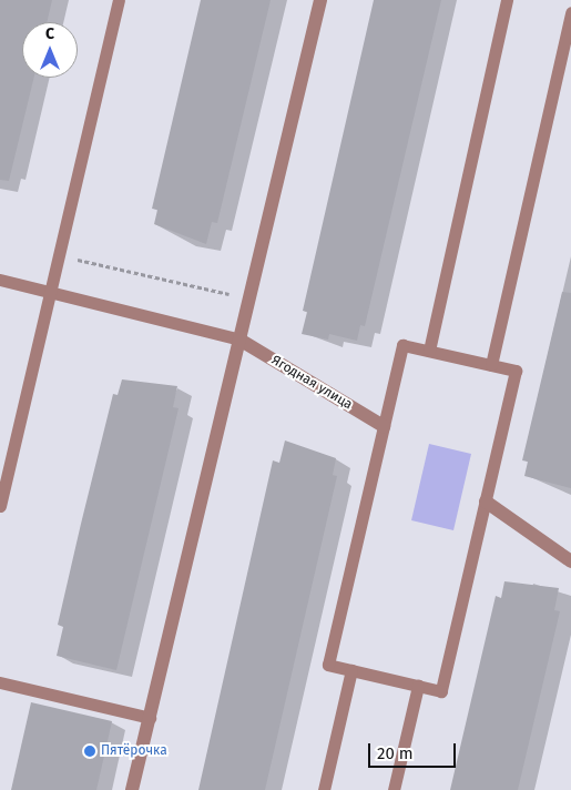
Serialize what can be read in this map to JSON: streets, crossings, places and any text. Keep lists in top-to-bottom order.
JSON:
{
  "streets": {
    "street": ["Ягодная улица"]
  },
  "places": ["Пятёрочка"],
  "scale_bar": "20 m",
  "north": "top"
}
